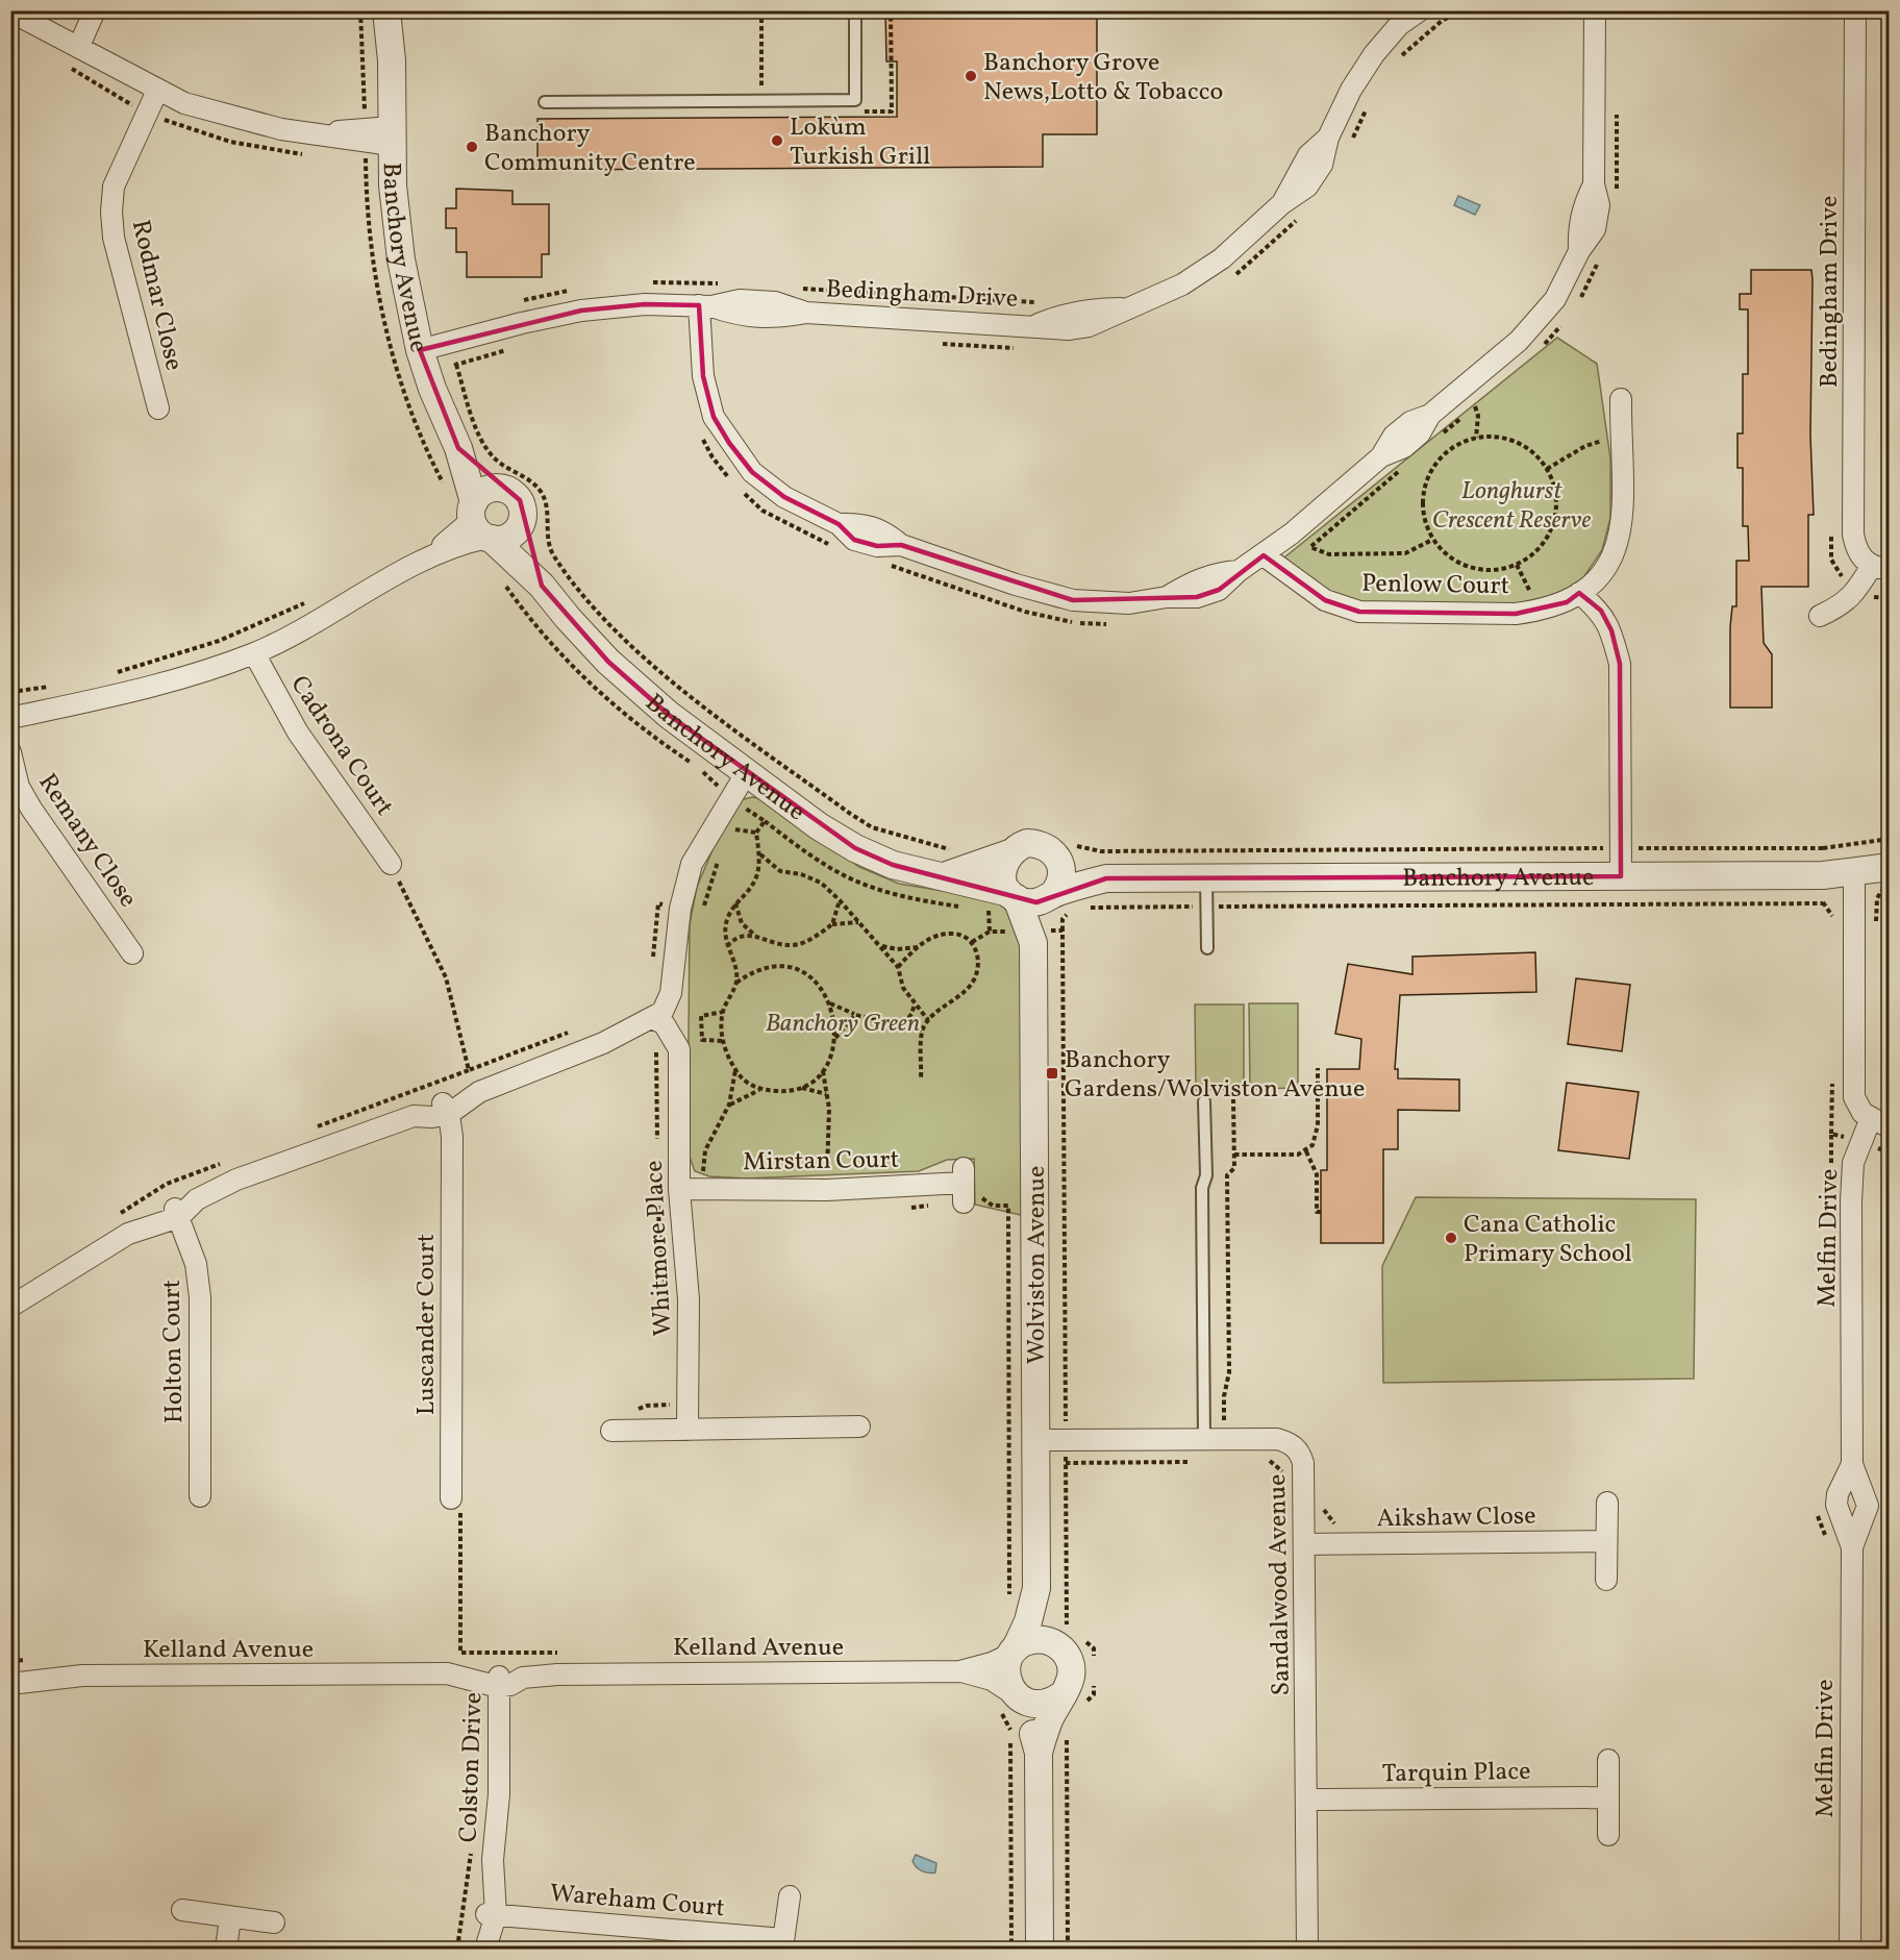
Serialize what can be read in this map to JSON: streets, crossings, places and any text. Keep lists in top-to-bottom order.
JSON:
{
  "streets": {
    "street": [
      "Banchory Avenue",
      "Bedingham Drive",
      "Rodmar Close",
      "Penlow Court",
      "Cadrona Court",
      "Remany Close",
      "Mirstan Court",
      "Melfin Drive",
      "Whitmore Place",
      "Wolviston Avenue",
      "Luscander Court",
      "Holton Court",
      "Aikshaw Close",
      "Sandalwood Avenue",
      "Kelland Avenue",
      "Colston Drive",
      "Tarquin Place",
      "Wareham Court"
    ]
  },
  "crossings": [
    ["Banchory Avenue", "Bedingham Drive"],
    ["Banchory Avenue", "Melfin Drive"],
    ["Banchory Avenue", "Wolviston Avenue"],
    ["Mirstan Court", "Whitmore Place"],
    ["Wolviston Avenue", "Sandalwood Avenue"],
    ["Wolviston Avenue", "Kelland Avenue"],
    ["Aikshaw Close", "Sandalwood Avenue"],
    ["Sandalwood Avenue", "Tarquin Place"],
    ["Kelland Avenue", "Colston Drive"],
    ["Colston Drive", "Wareham Court"]
  ],
  "parks": ["Longhurst Crescent Reserve", "Banchory Green"],
  "places": {
    "other": [
      "Banchory Grove News,Lotto & Tobacco",
      "Lokùm Turkish Grill",
      "Banchory Community Centre",
      "Cana Catholic Primary School"
    ],
    "transit": ["Banchory Gardens/Wolviston Avenue"]
  }
}
